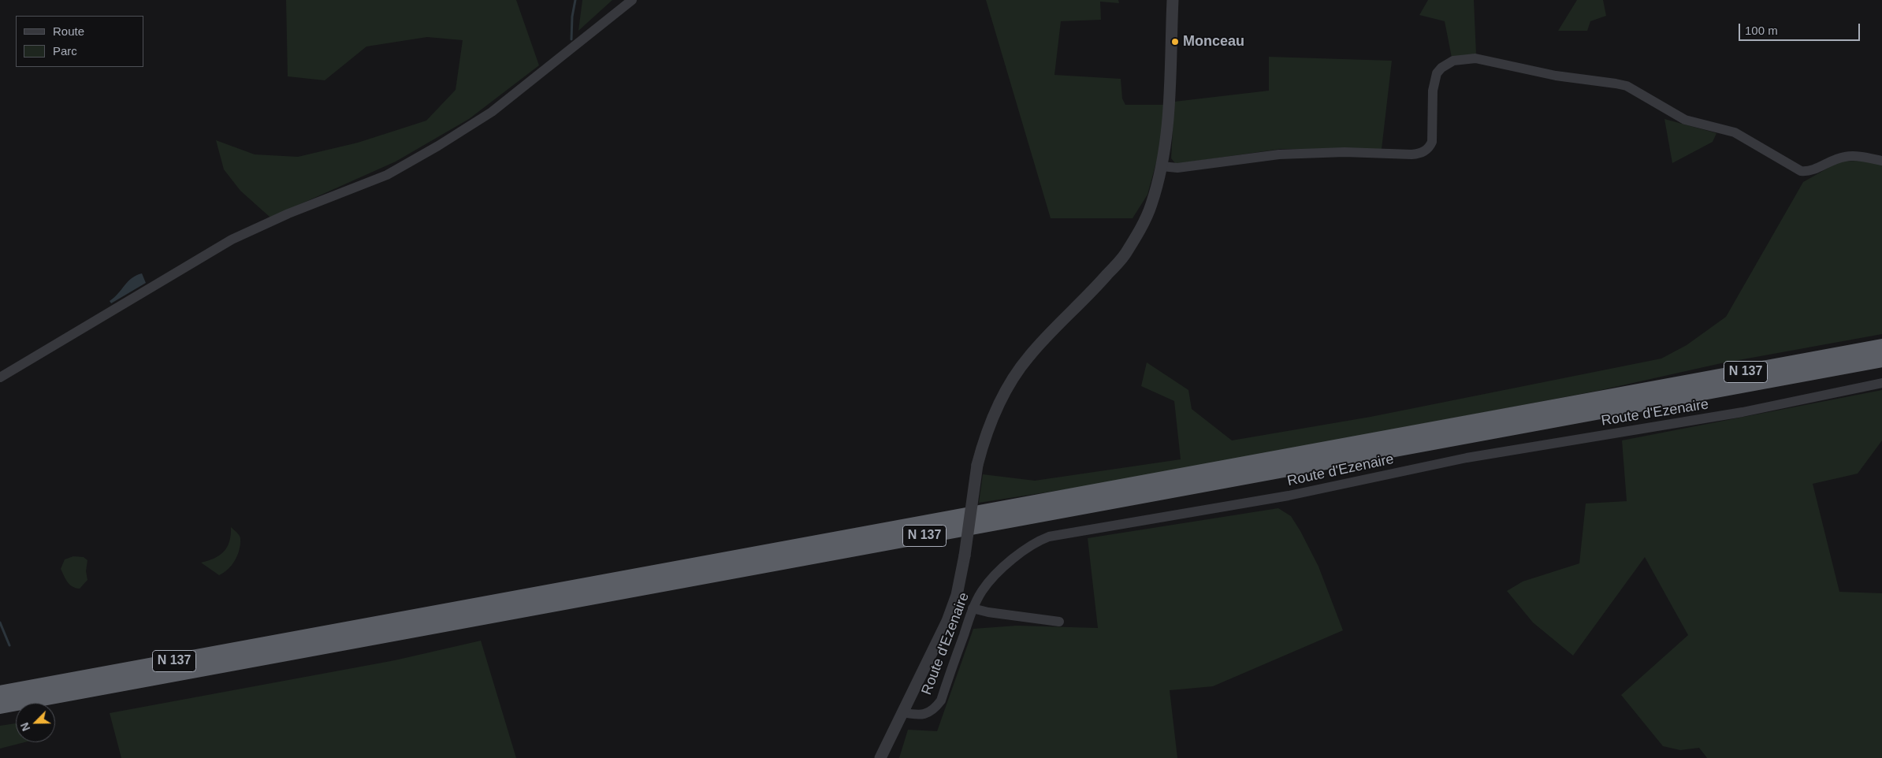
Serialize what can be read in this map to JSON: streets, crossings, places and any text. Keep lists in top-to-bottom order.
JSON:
{
  "streets": {
    "highway": ["N 137"],
    "street": ["Route d'Ezenaire"]
  },
  "places": ["Monceau"],
  "legend": ["Route", "Parc"],
  "scale_bar": "100 m",
  "north": "bottom left"
}
